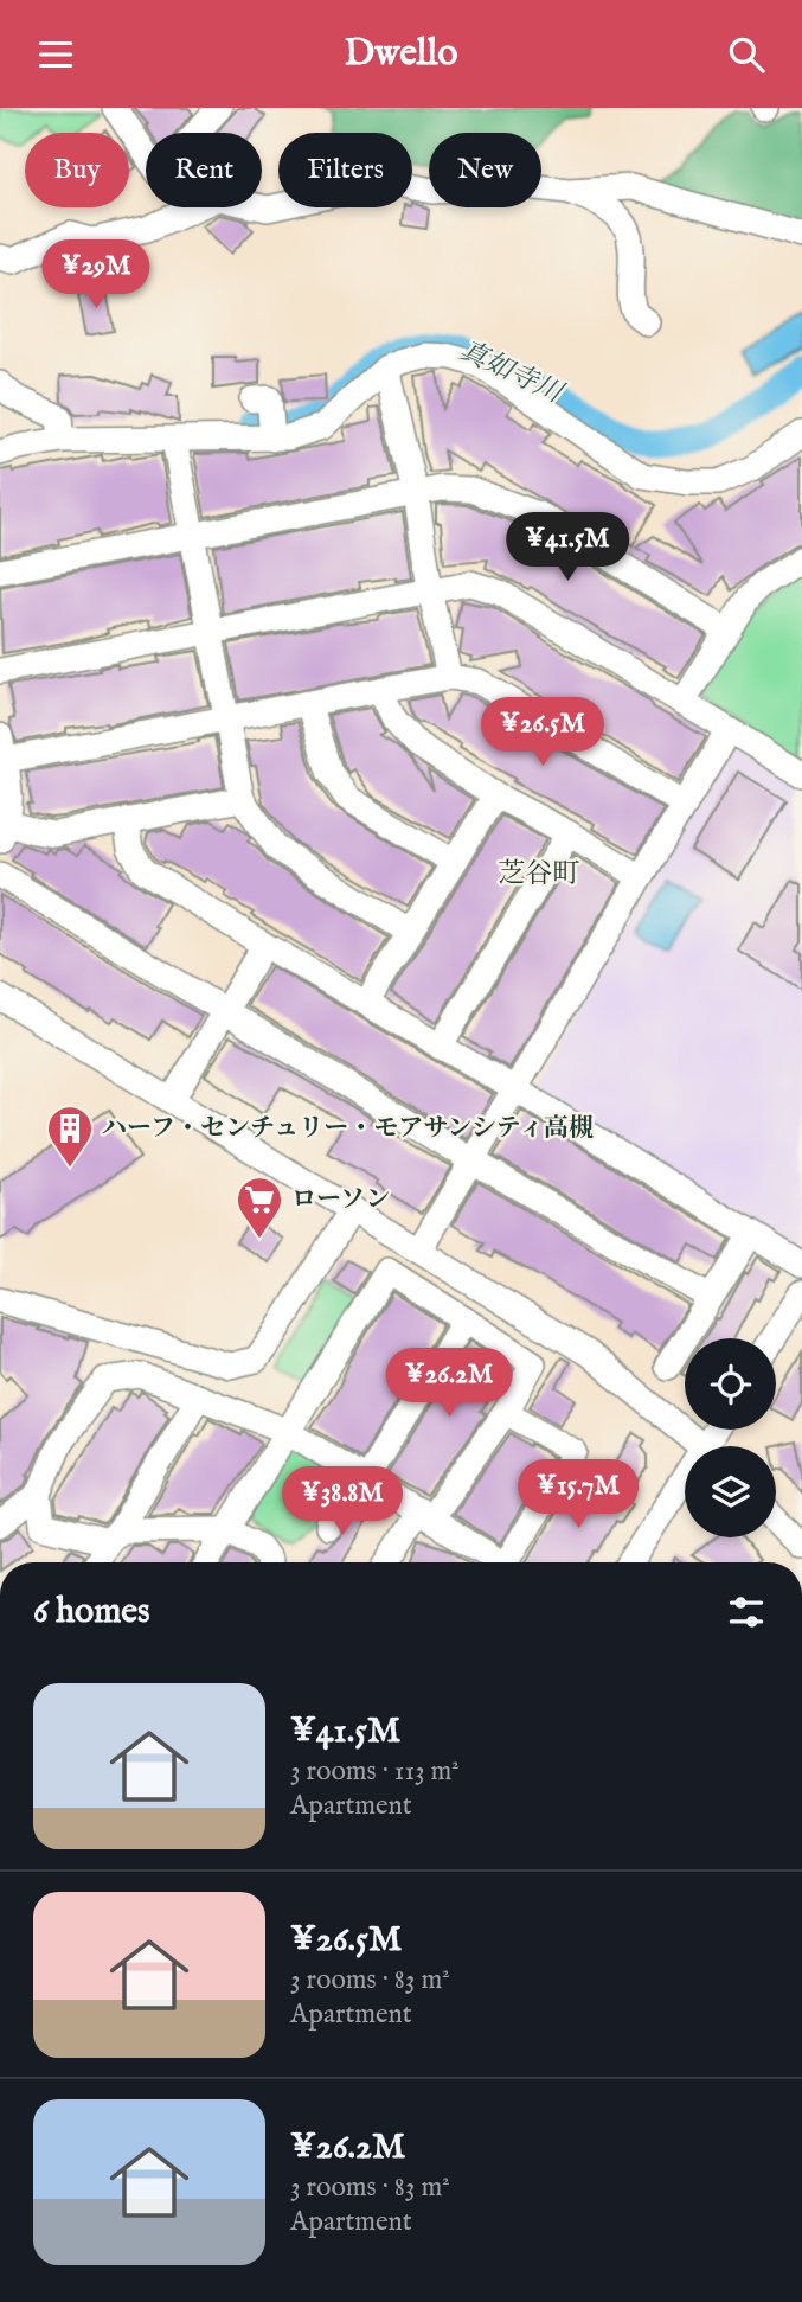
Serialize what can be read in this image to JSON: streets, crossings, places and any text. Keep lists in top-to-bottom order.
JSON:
{
  "districts": ["芝谷町"],
  "water": ["真如寺川"],
  "places": {
    "building": ["ハーフ・センチュリー・モアサンシティ高槻"],
    "supermarket": ["ローソン"]
  },
  "page": {
    "header": "Dwello",
    "chip": [
      "Buy",
      "Rent",
      "Filters",
      "New"
    ],
    "price": [
      "¥29M",
      "¥41.5M",
      "¥26.5M",
      "¥26.2M",
      "¥15.7M",
      "¥38.8M"
    ],
    "heading": "6 homes",
    "list": [
      {
        "name": "¥41.5M",
        "note": "3 rooms · 113 m² · Apartment"
      },
      {
        "name": "¥26.5M",
        "note": "3 rooms · 83 m² · Apartment"
      },
      {
        "name": "¥26.2M",
        "note": "3 rooms · 83 m² · Apartment"
      }
    ]
  }
}
